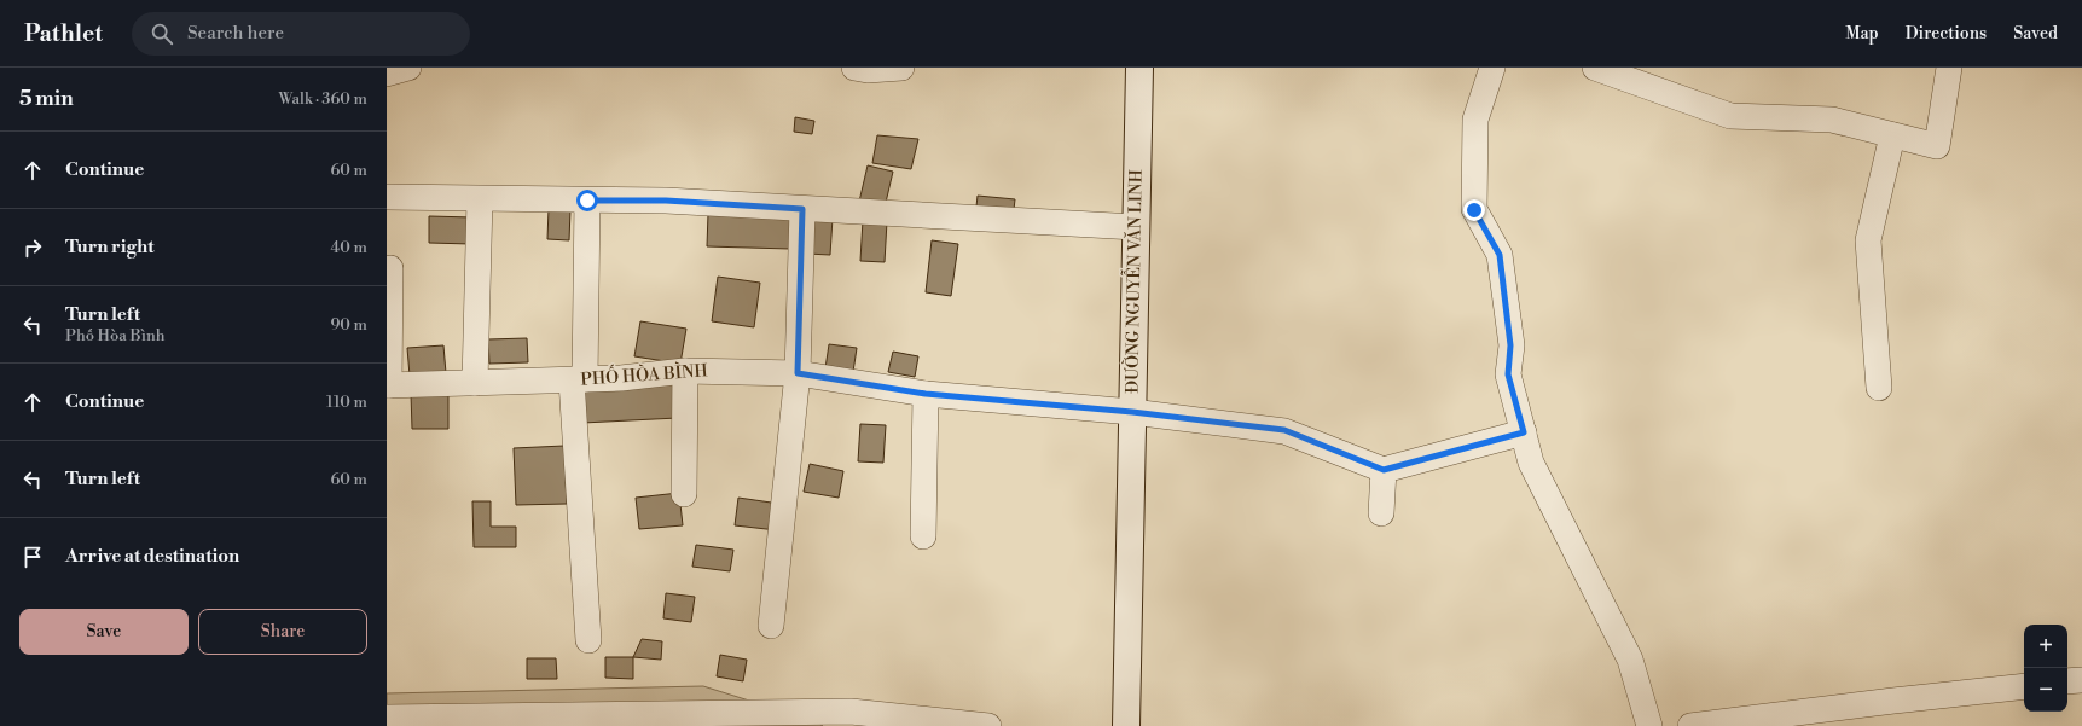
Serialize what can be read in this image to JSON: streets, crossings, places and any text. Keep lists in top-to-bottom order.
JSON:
{
  "streets": {
    "street": ["ĐƯỜNG NGUYỄN VĂN LINH", "PHỐ HÒA BÌNH"]
  },
  "crossings": [
    ["ĐƯỜNG NGUYỄN VĂN LINH", "PHỐ HÒA BÌNH"]
  ],
  "page": {
    "header": "Pathlet",
    "search": "Search here",
    "nav": ["Map", "Directions", "Saved"],
    "heading": ["5 min", "Walk · 360 m"],
    "list": [
      ["Continue", "60 m"],
      ["Turn right", "40 m"],
      ["Turn left", "Phố Hòa Bình", "90 m"],
      ["Continue", "110 m"],
      ["Turn left", "60 m"],
      "Arrive at destination"
    ],
    "buttons": ["Save", "Share"],
    "map_buttons": ["+", "−"]
  }
}
